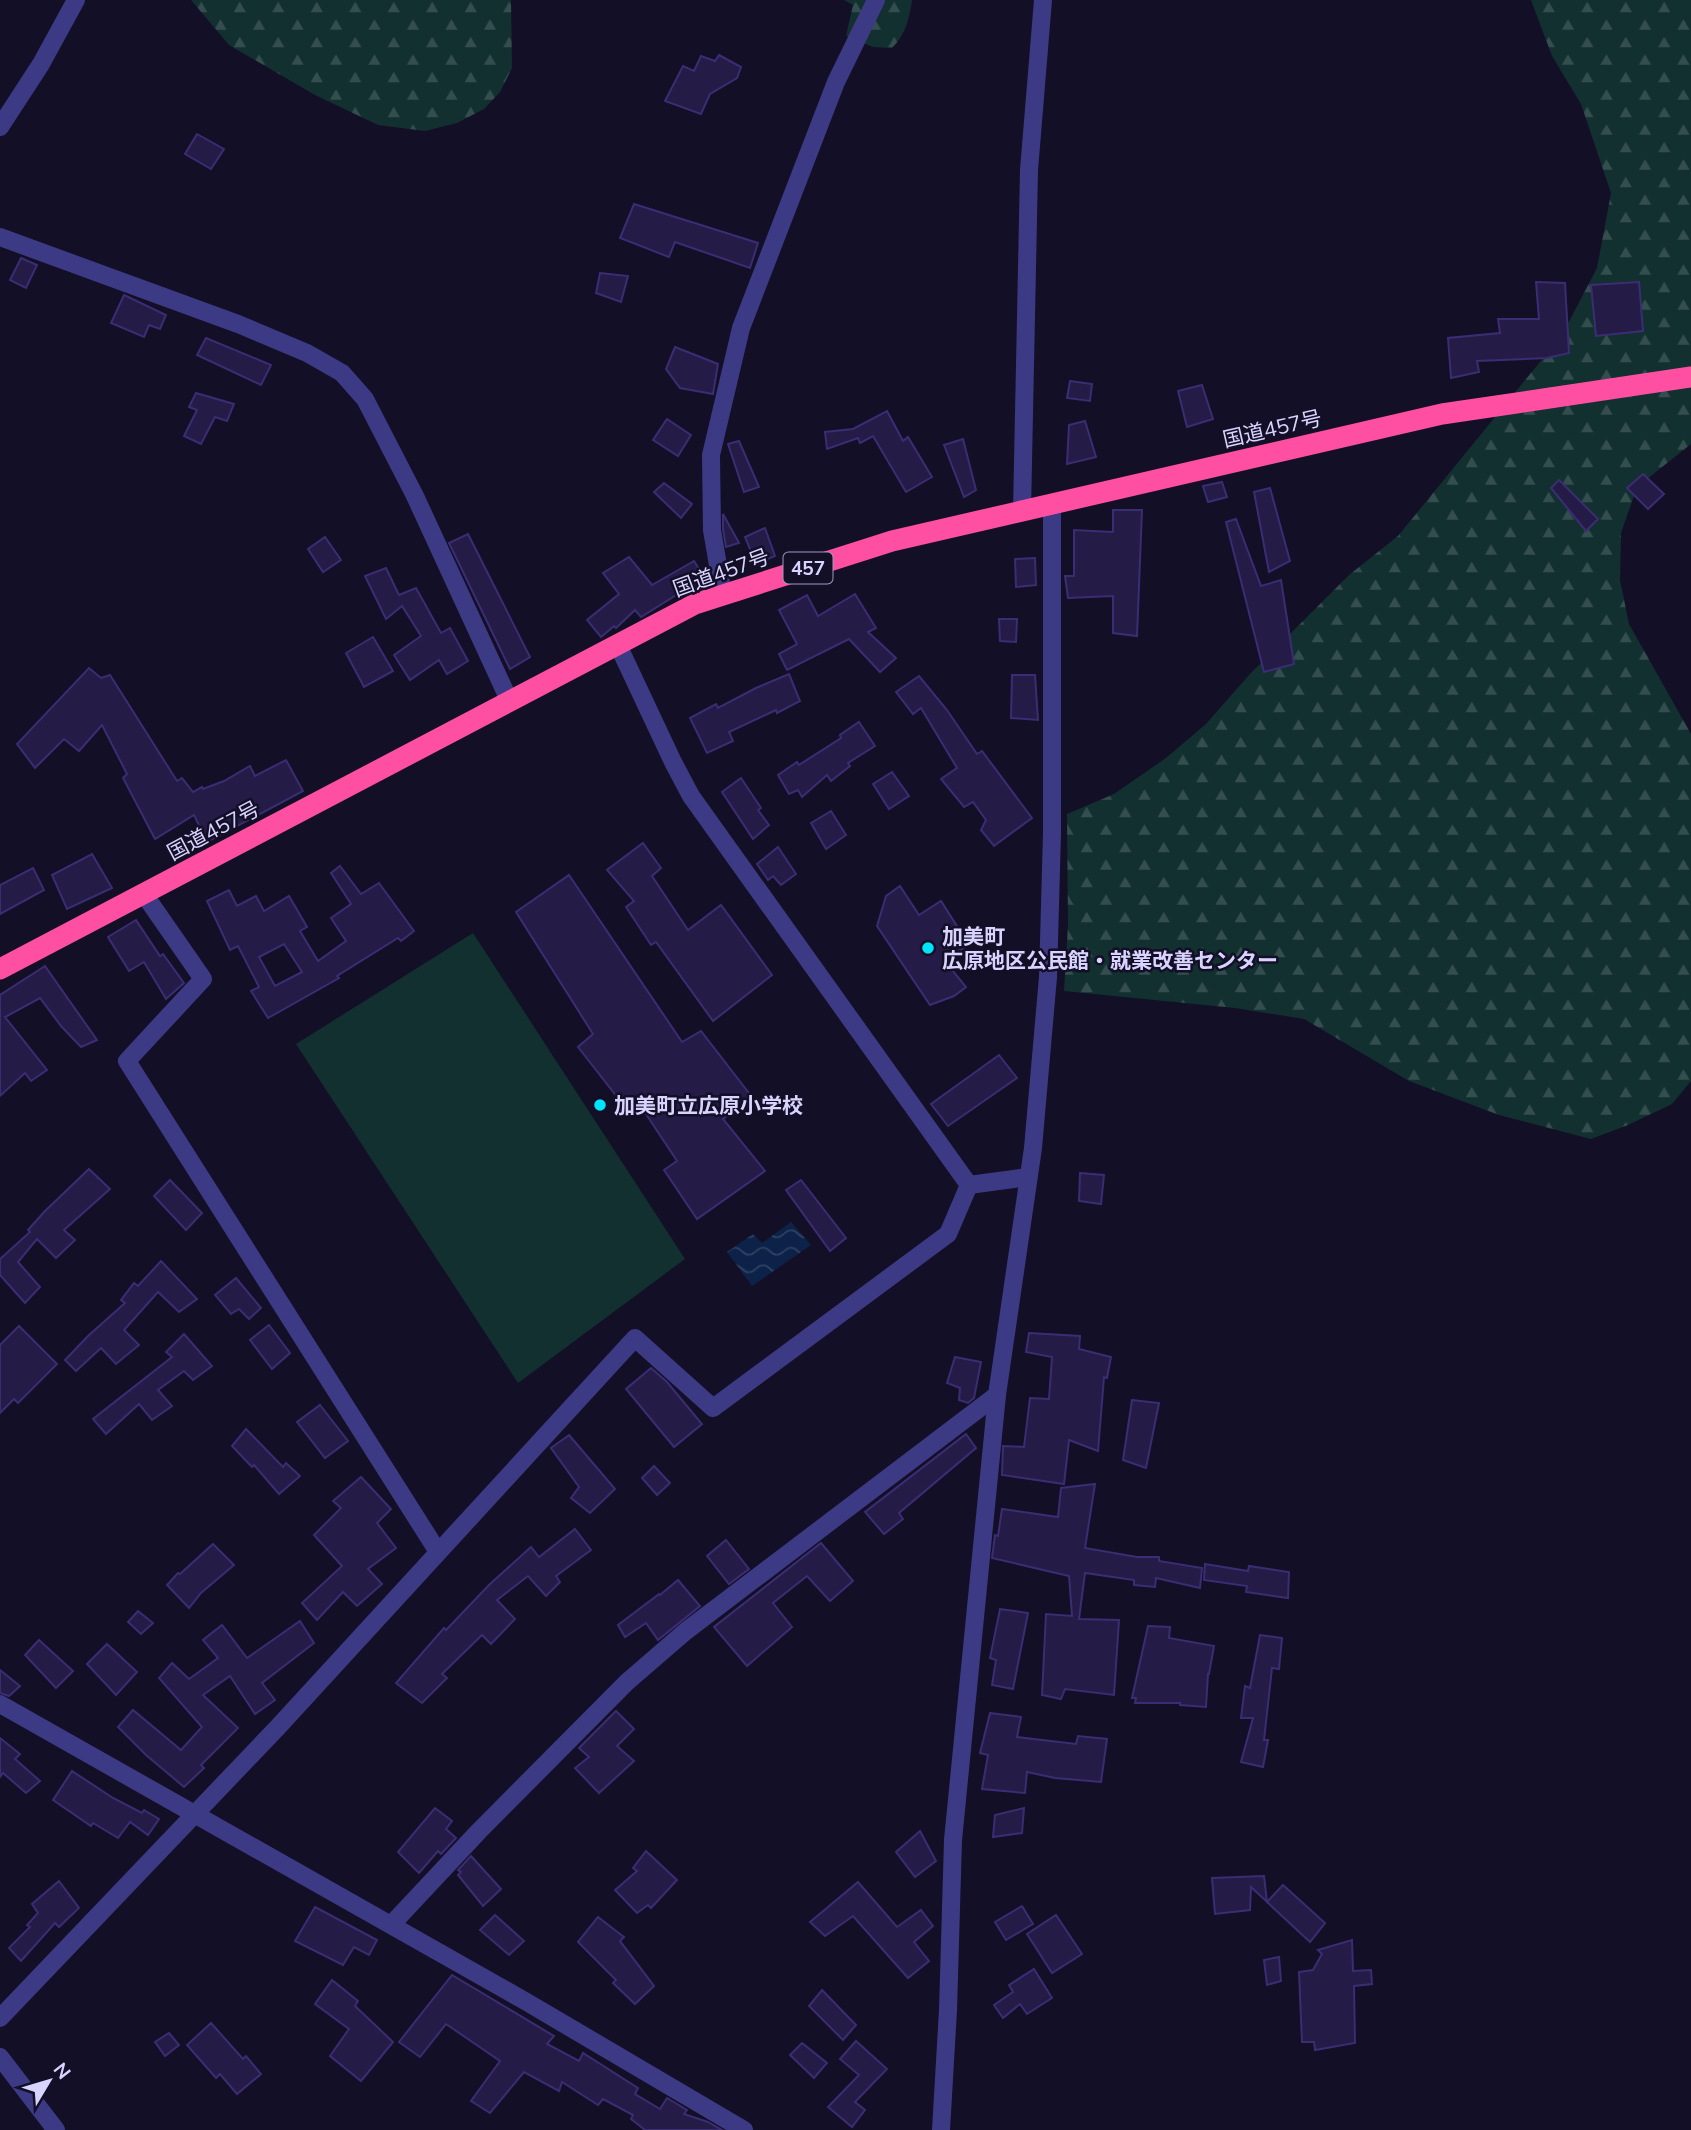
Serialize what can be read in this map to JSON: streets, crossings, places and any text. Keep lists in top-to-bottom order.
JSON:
{
  "streets": {
    "highway": ["国道457号", "457"]
  },
  "places": ["加美町 広原地区公民館・就業改善センター", "加美町立広原小学校"],
  "north": "top right"
}
